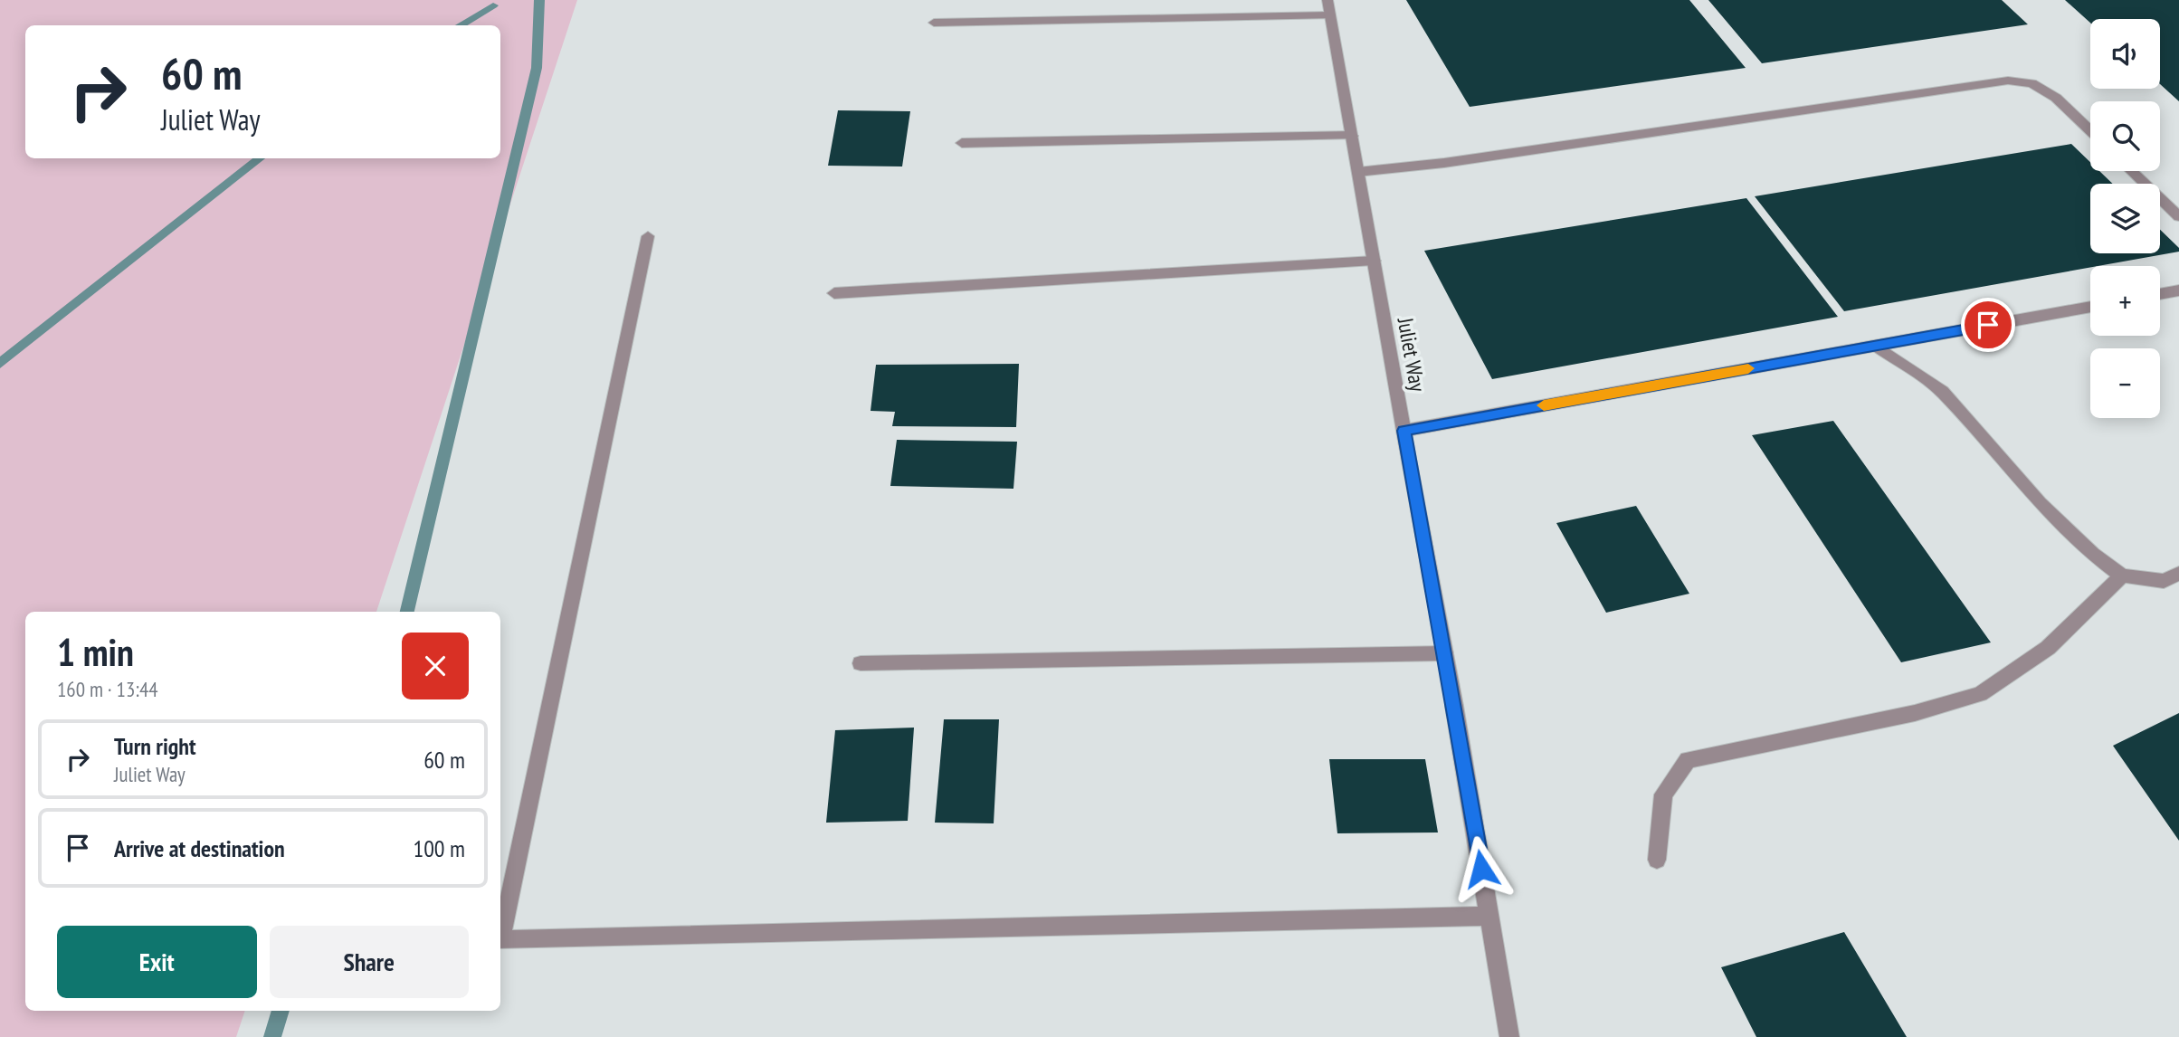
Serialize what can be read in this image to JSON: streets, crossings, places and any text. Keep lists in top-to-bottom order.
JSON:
{
  "streets": {
    "street": ["Juliet Way"]
  },
  "page": {
    "map_buttons": ["+", "−"],
    "turn": ["60 m", "Juliet Way"],
    "heading": ["1 min", "160 m · 13:44"],
    "list": [
      {
        "name": "Turn right",
        "note": "Juliet Way",
        "value": "60 m"
      },
      {
        "name": "Arrive at destination",
        "value": "100 m"
      }
    ],
    "buttons": ["Exit", "Share"]
  }
}
